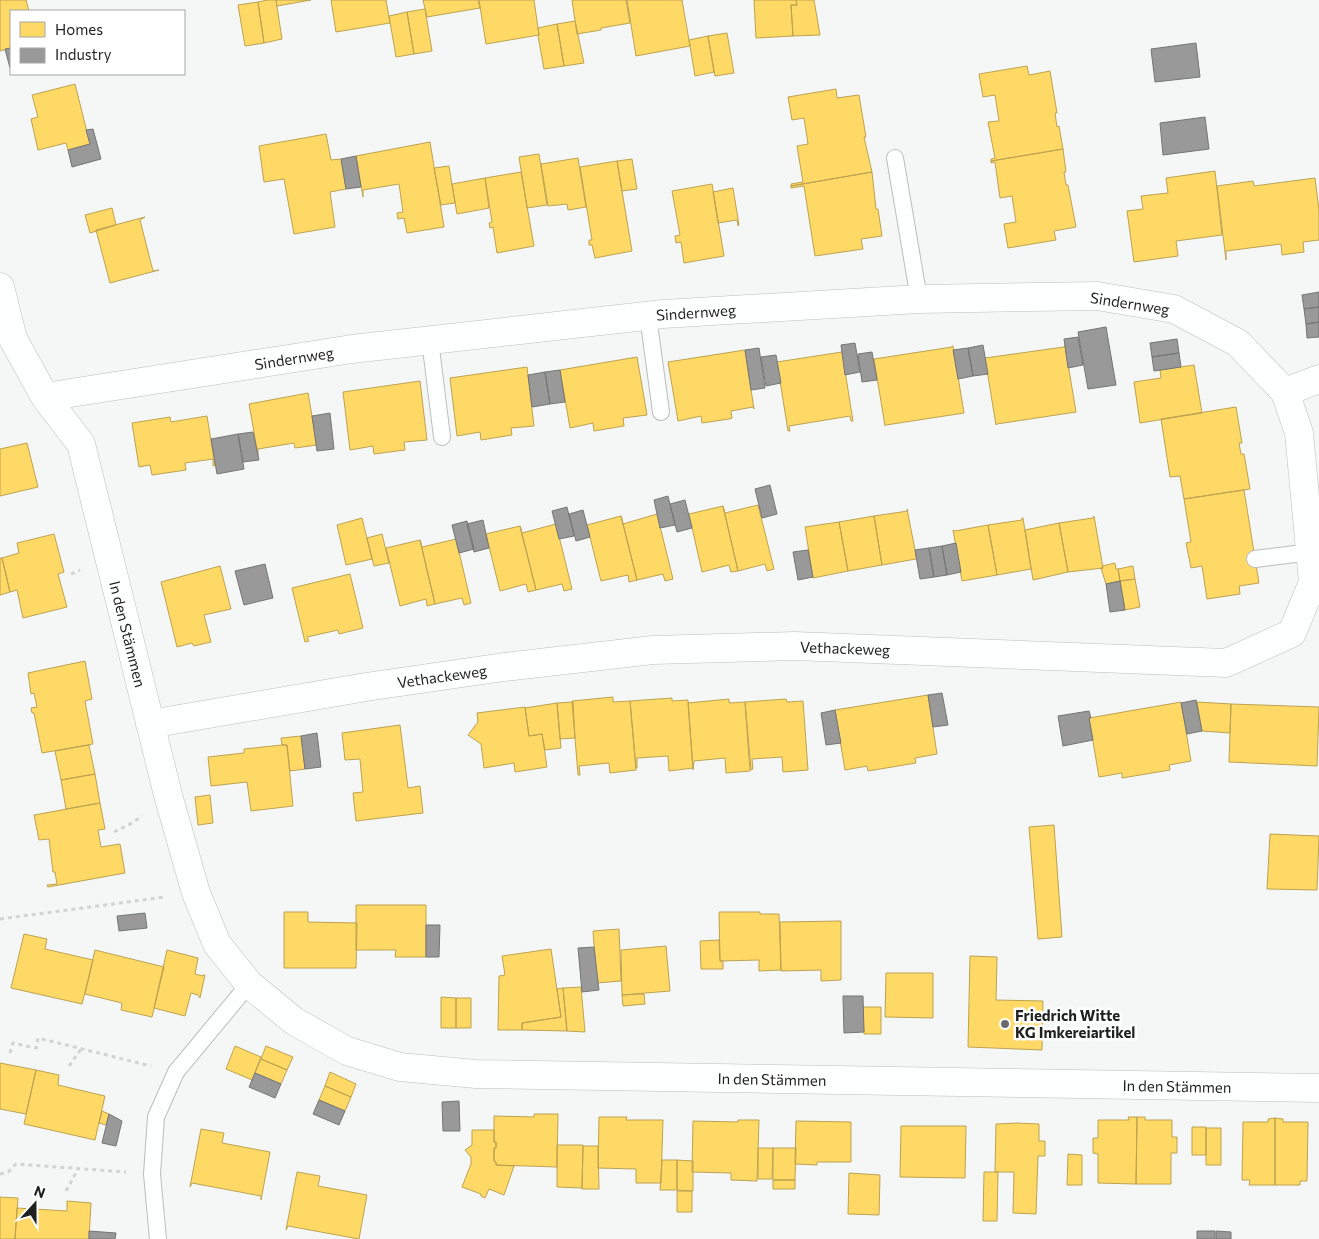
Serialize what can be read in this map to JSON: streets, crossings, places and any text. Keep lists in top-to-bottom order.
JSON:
{
  "streets": {
    "street": ["Sindernweg", "In den Stämmen", "Vethackeweg"]
  },
  "crossings": [
    ["Sindernweg", "In den Stämmen"],
    ["Sindernweg", "Vethackeweg"],
    ["In den Stämmen", "Vethackeweg"]
  ],
  "places": ["Friedrich Witte KG Imkereiartikel"],
  "legend": ["Homes", "Industry"],
  "north": "top"
}
